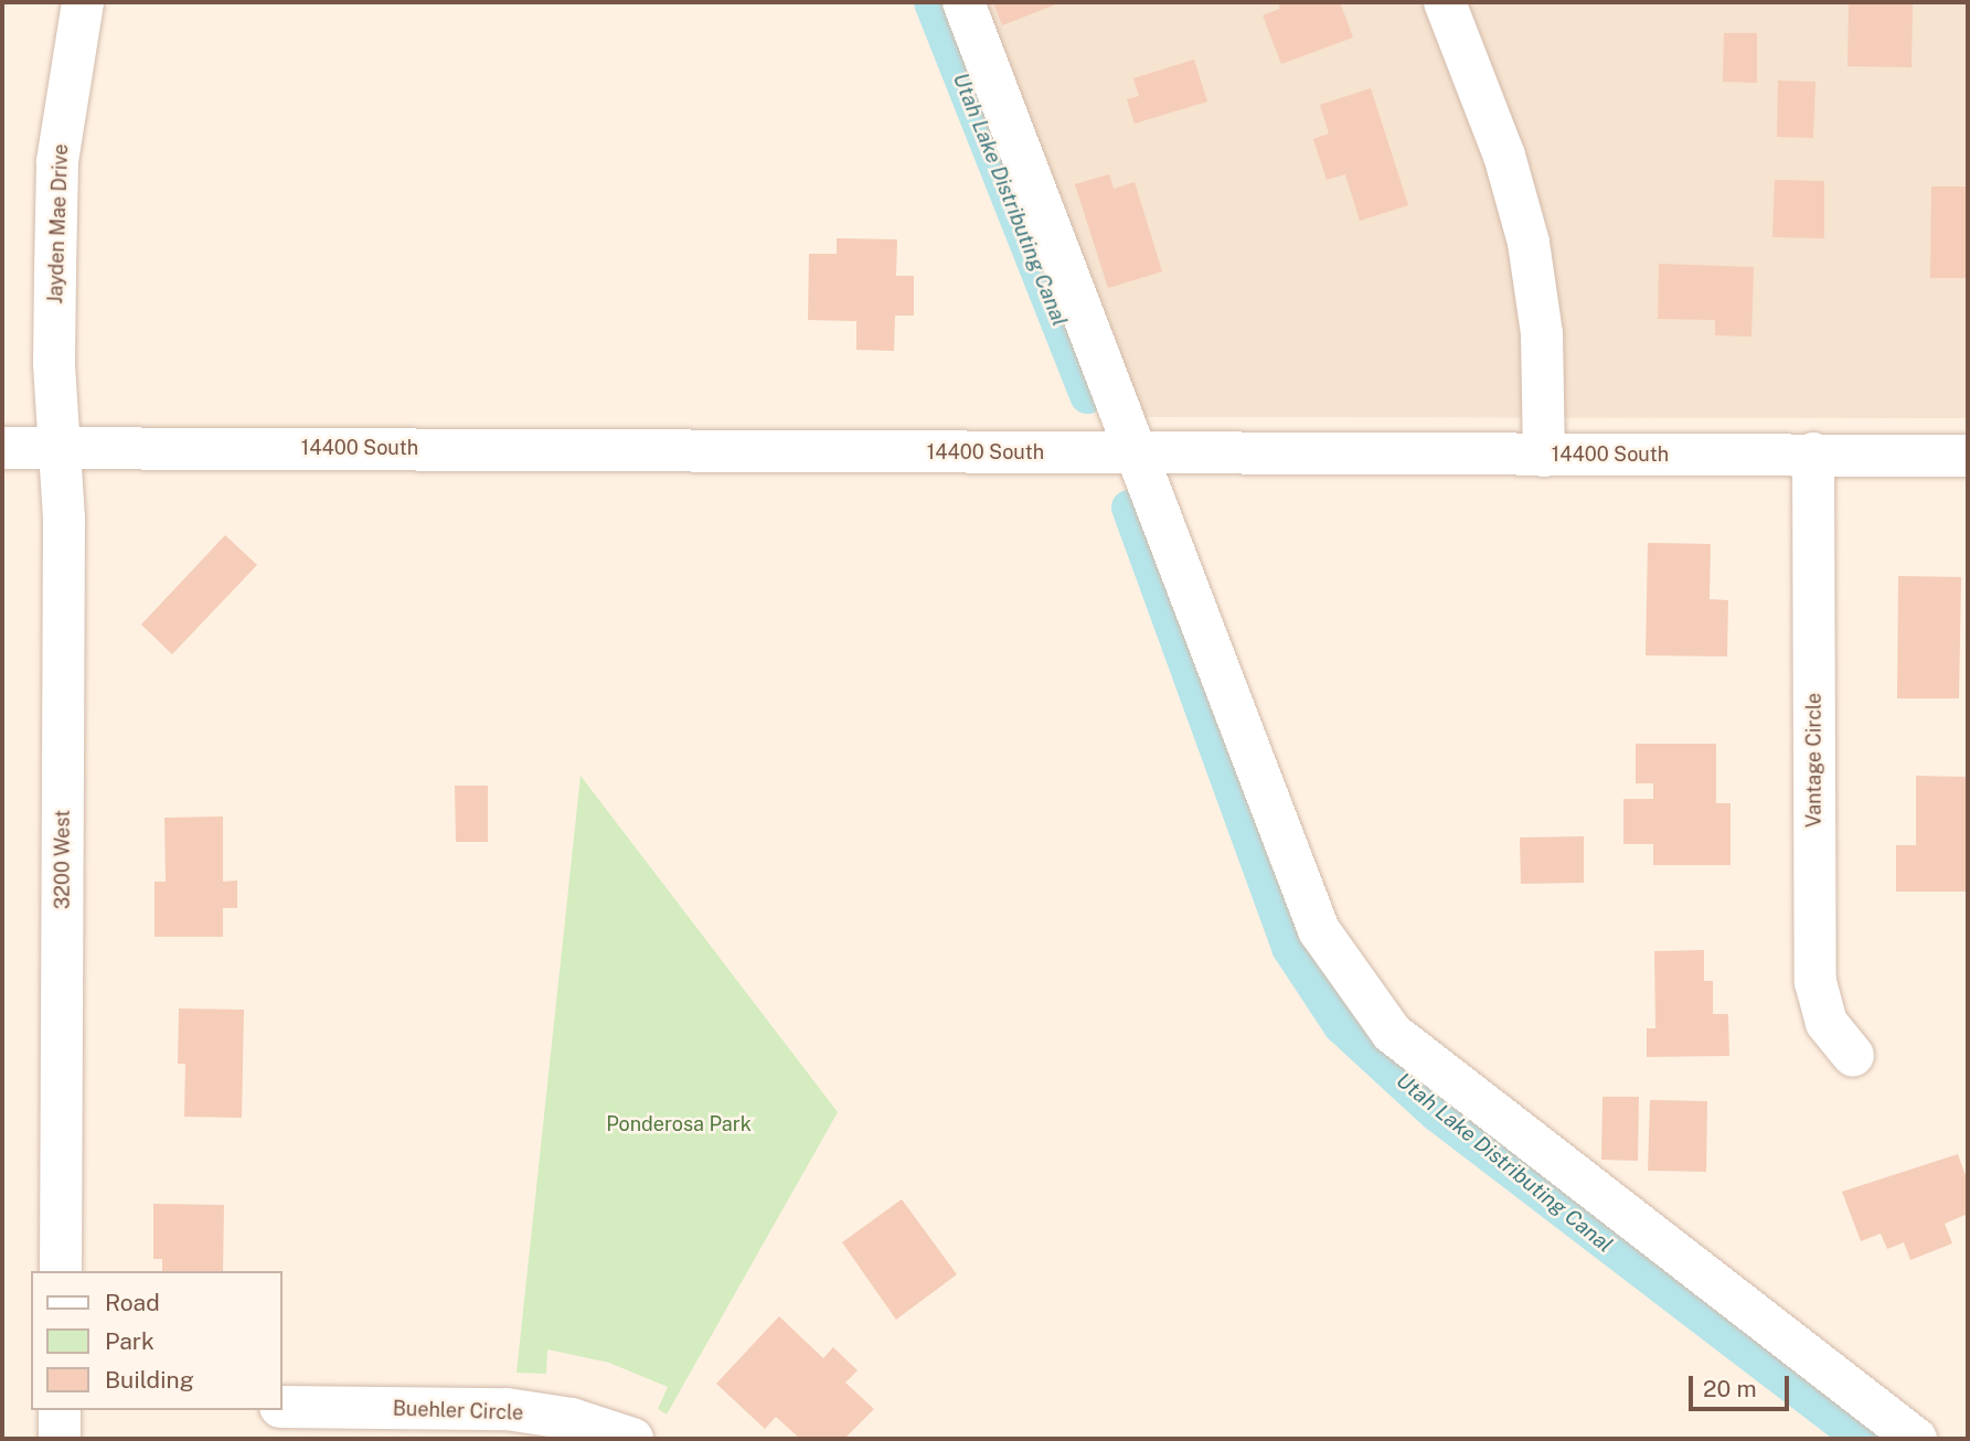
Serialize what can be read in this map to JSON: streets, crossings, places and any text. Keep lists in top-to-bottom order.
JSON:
{
  "streets": {
    "street": [
      "Jayden Mae Drive",
      "14400 South",
      "Vantage Circle",
      "3200 West",
      "Buehler Circle"
    ]
  },
  "crossings": [
    ["Jayden Mae Drive", "14400 South"],
    ["Jayden Mae Drive", "3200 West"],
    ["14400 South", "Vantage Circle"],
    ["14400 South", "3200 West"]
  ],
  "water": ["Utah Lake Distributing Canal"],
  "parks": ["Ponderosa Park"],
  "legend": ["Road", "Park", "Building"],
  "scale_bar": "20 m"
}
